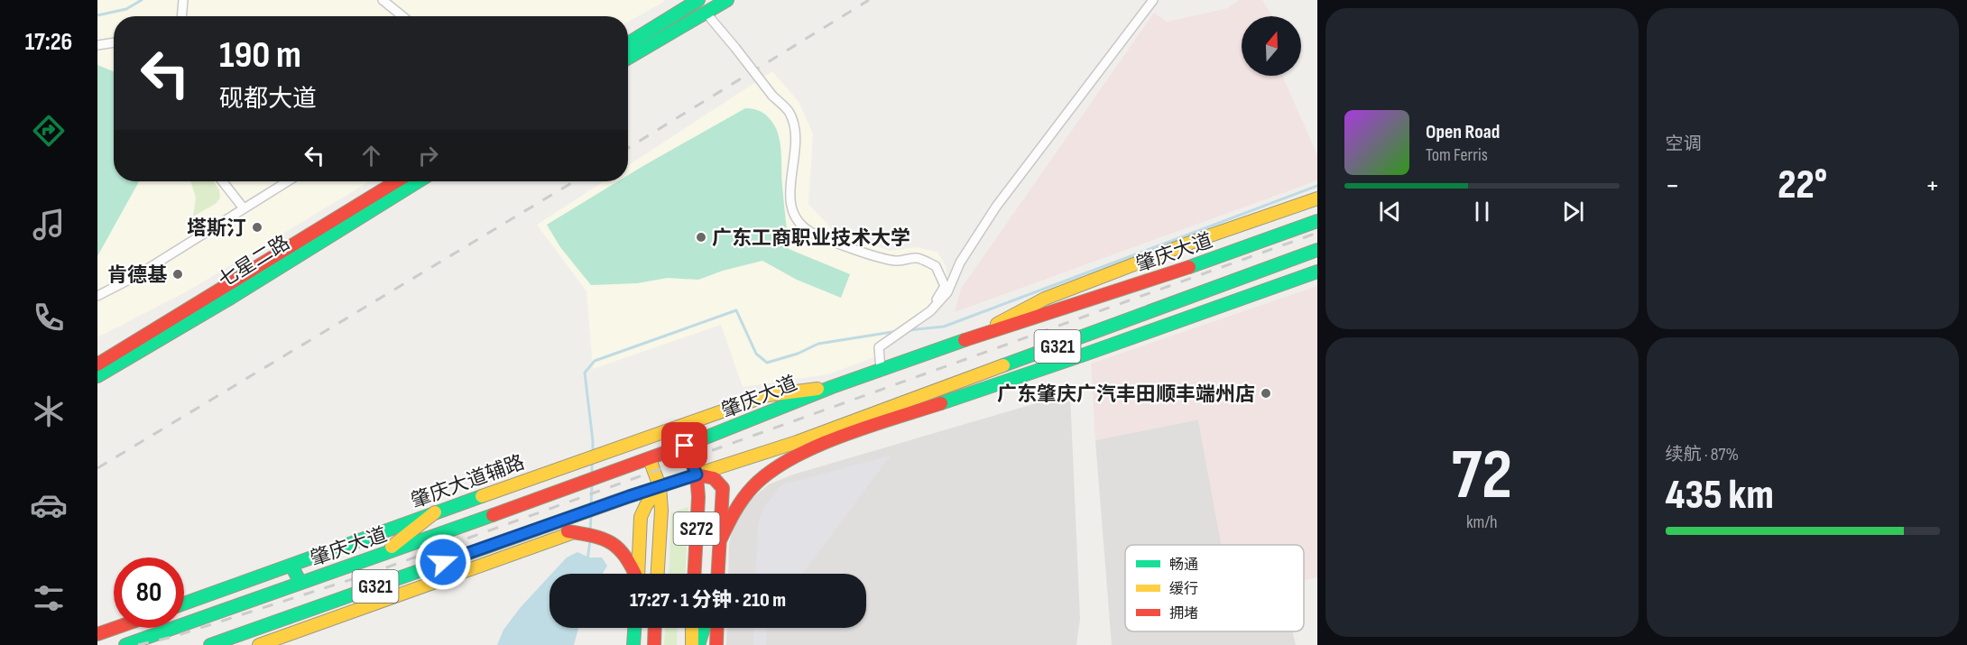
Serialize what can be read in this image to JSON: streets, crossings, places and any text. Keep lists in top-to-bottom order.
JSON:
{
  "streets": {
    "main road": [
      "肇庆大道",
      "七星二路",
      "G321",
      "肇庆大道辅路",
      "S272"
    ]
  },
  "crossings": [
    ["肇庆大道", "肇庆大道辅路"],
    ["肇庆大道", "S272"],
    ["G321", "S272"]
  ],
  "places": [
    "塔斯汀",
    "广东工商职业技术大学",
    "肯德基",
    "广东肇庆广汽丰田顺丰端州店"
  ],
  "legend": ["畅通", "缓行", "拥堵"],
  "north": "top",
  "page": {
    "tabs": "17:26",
    "tile": [
      "空调",
      ["72", "km/h"],
      ["续航 · 87%", "435 km"]
    ],
    "turn": ["190 m", "砚都大道"],
    "song": ["Open Road", "Tom Ferris"],
    "heat": ["−", "22°", "+"],
    "limit": "80",
    "trip": "17:27 · 1 分钟 · 210 m"
  }
}
